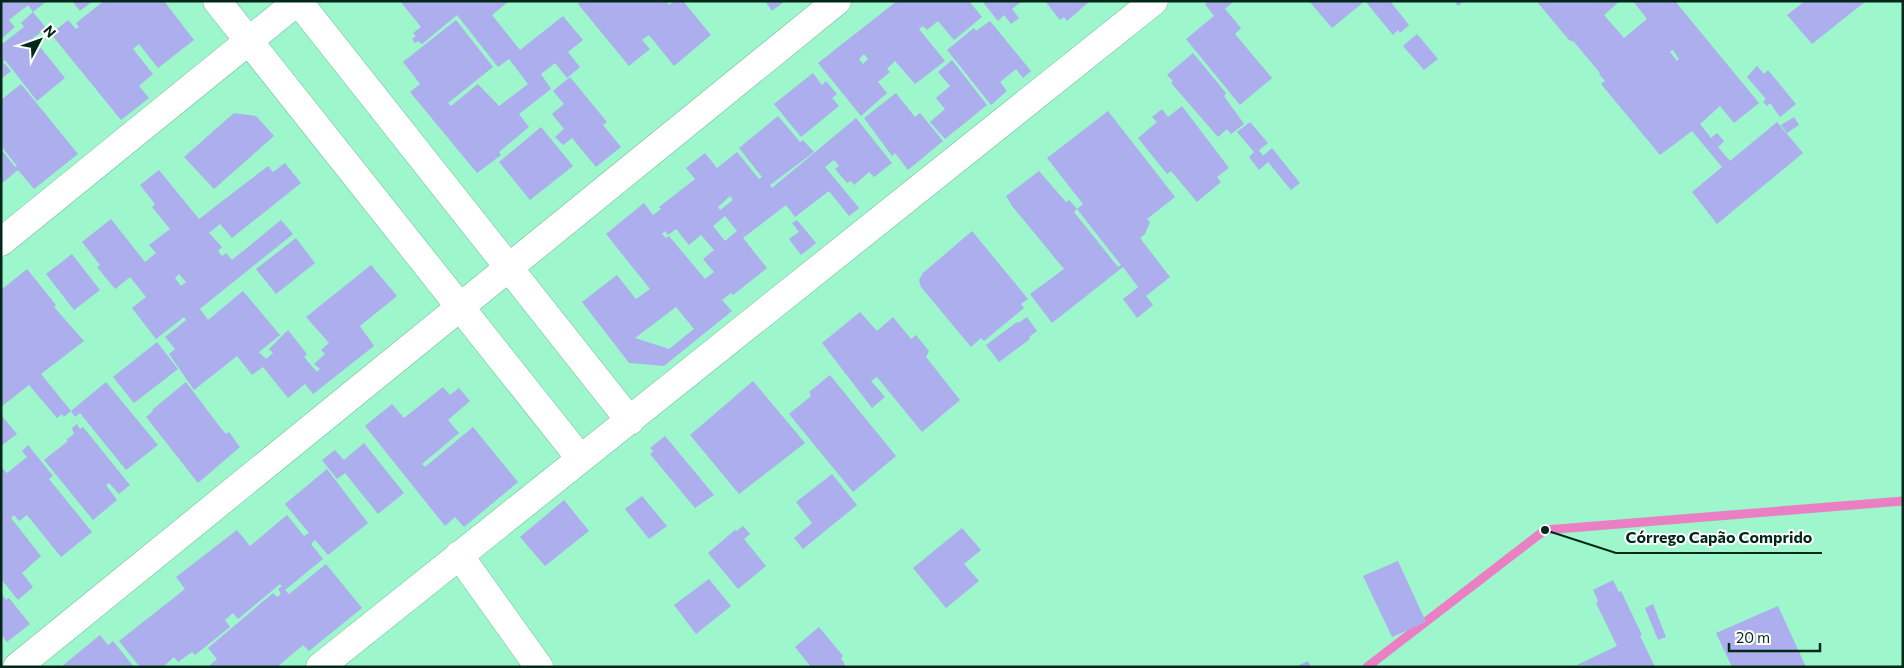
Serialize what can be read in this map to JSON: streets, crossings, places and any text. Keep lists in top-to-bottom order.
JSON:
{
  "places": ["Córrego Capão Comprido"],
  "scale_bar": "20 m",
  "north": "top right"
}
